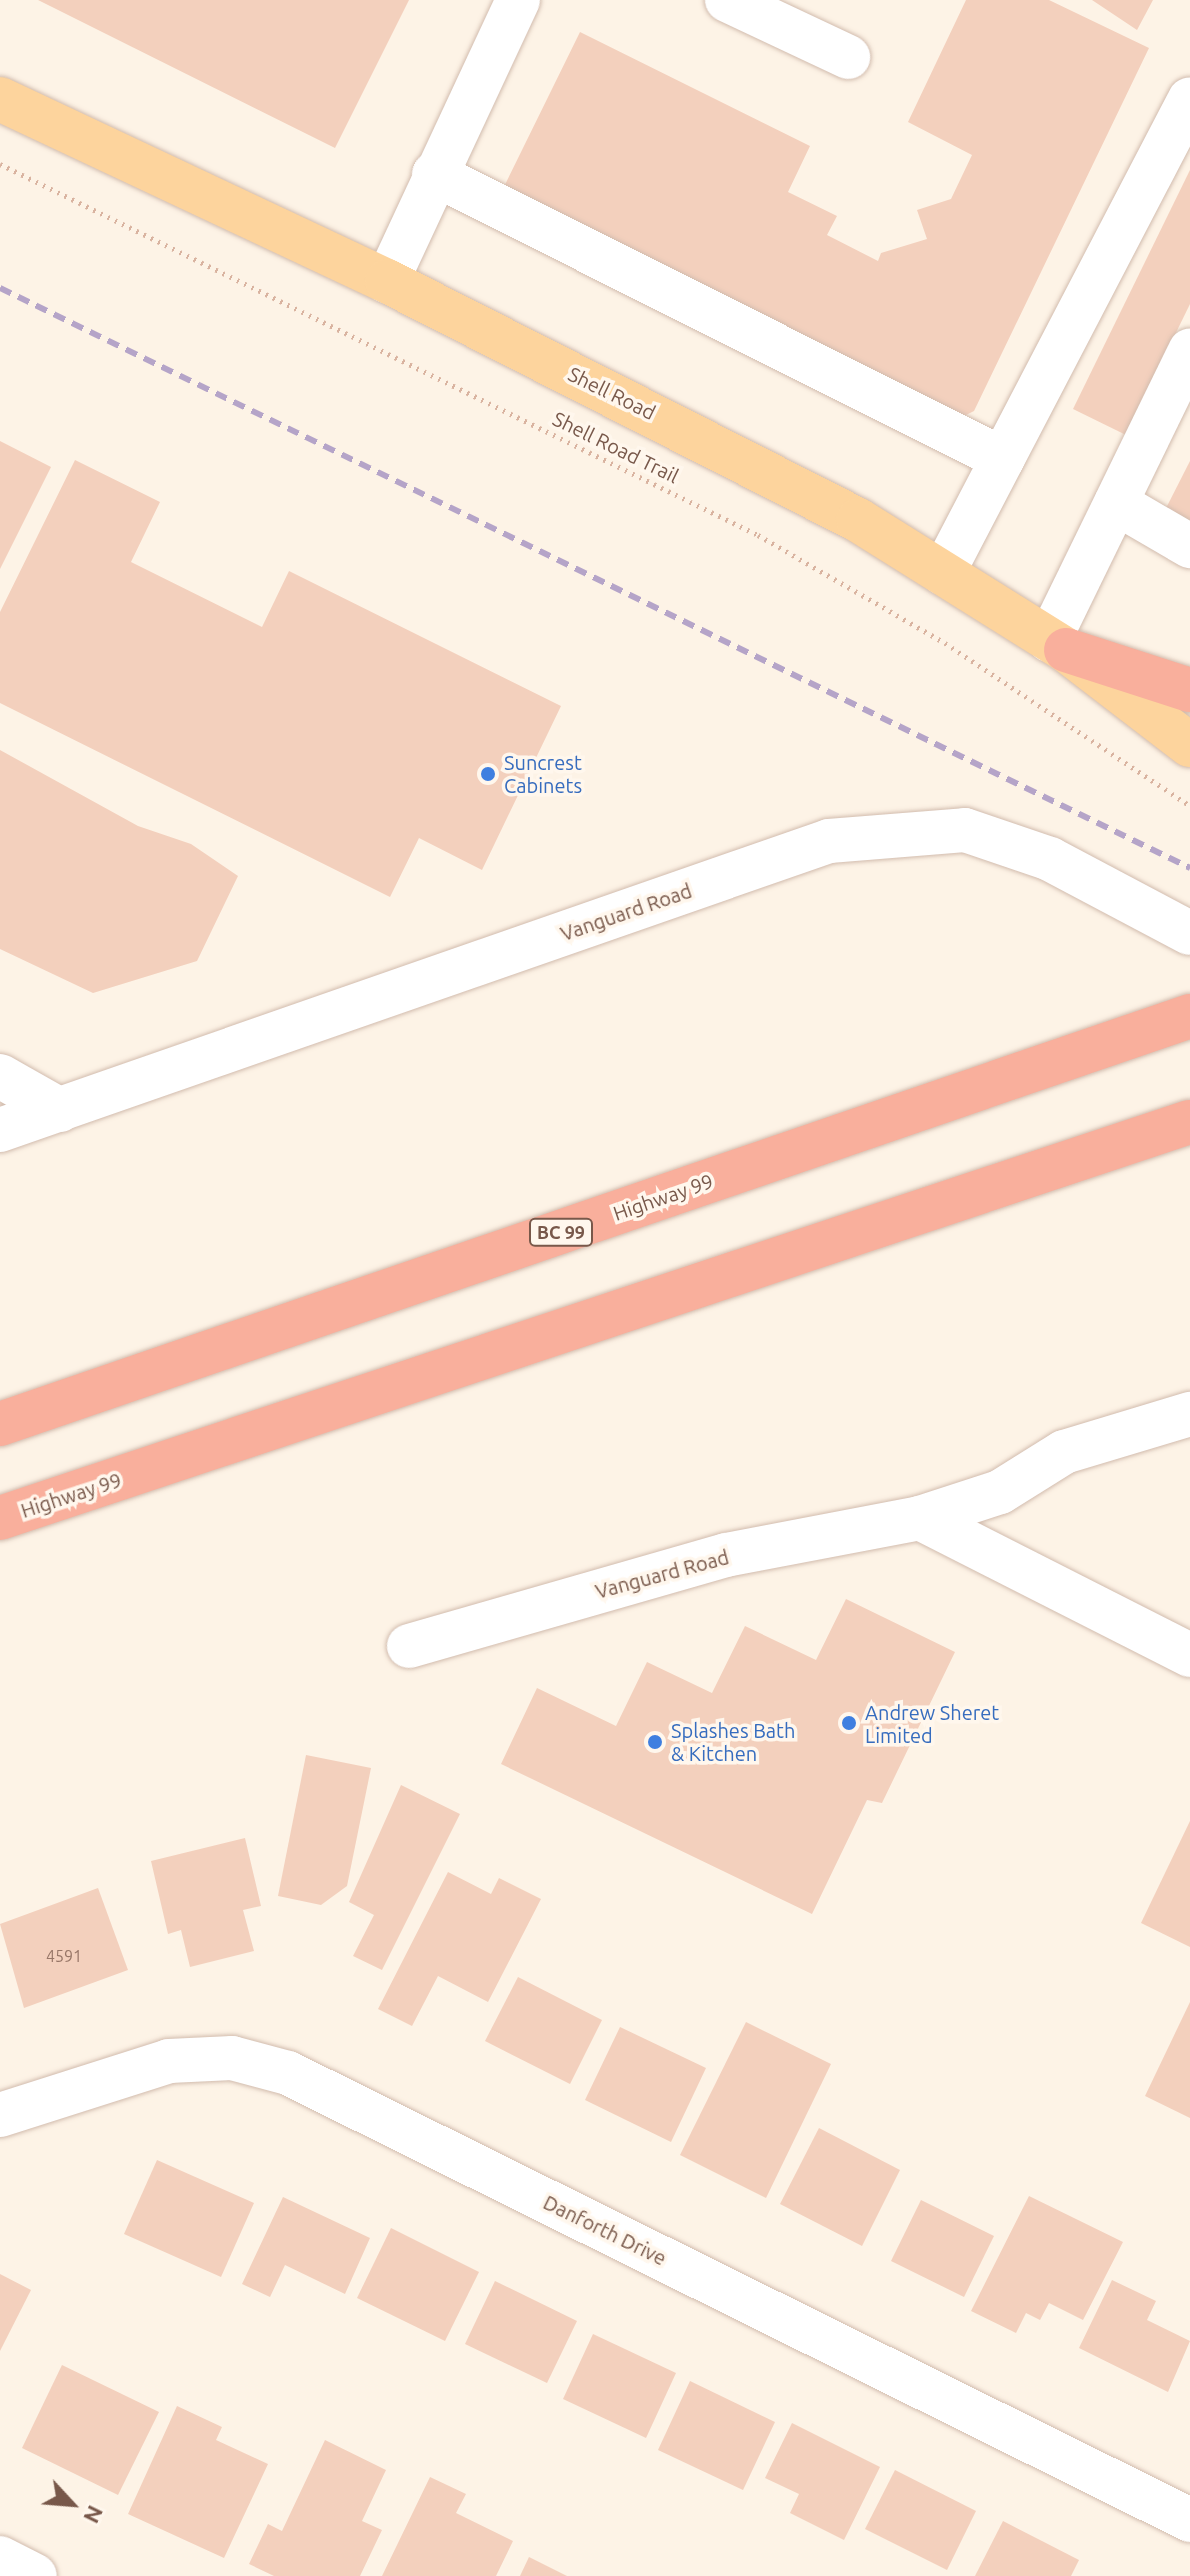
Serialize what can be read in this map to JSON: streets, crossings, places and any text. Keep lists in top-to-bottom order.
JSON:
{
  "streets": {
    "highway": ["Highway 99", "BC 99"],
    "main road": ["Shell Road"],
    "street": ["Vanguard Road", "Danforth Drive"],
    "path": ["Shell Road Trail"]
  },
  "places": ["Suncrest Cabinets", "Andrew Sheret Limited", "Splashes Bath & Kitchen"],
  "house_numbers": ["4591"],
  "north": "bottom right"
}
